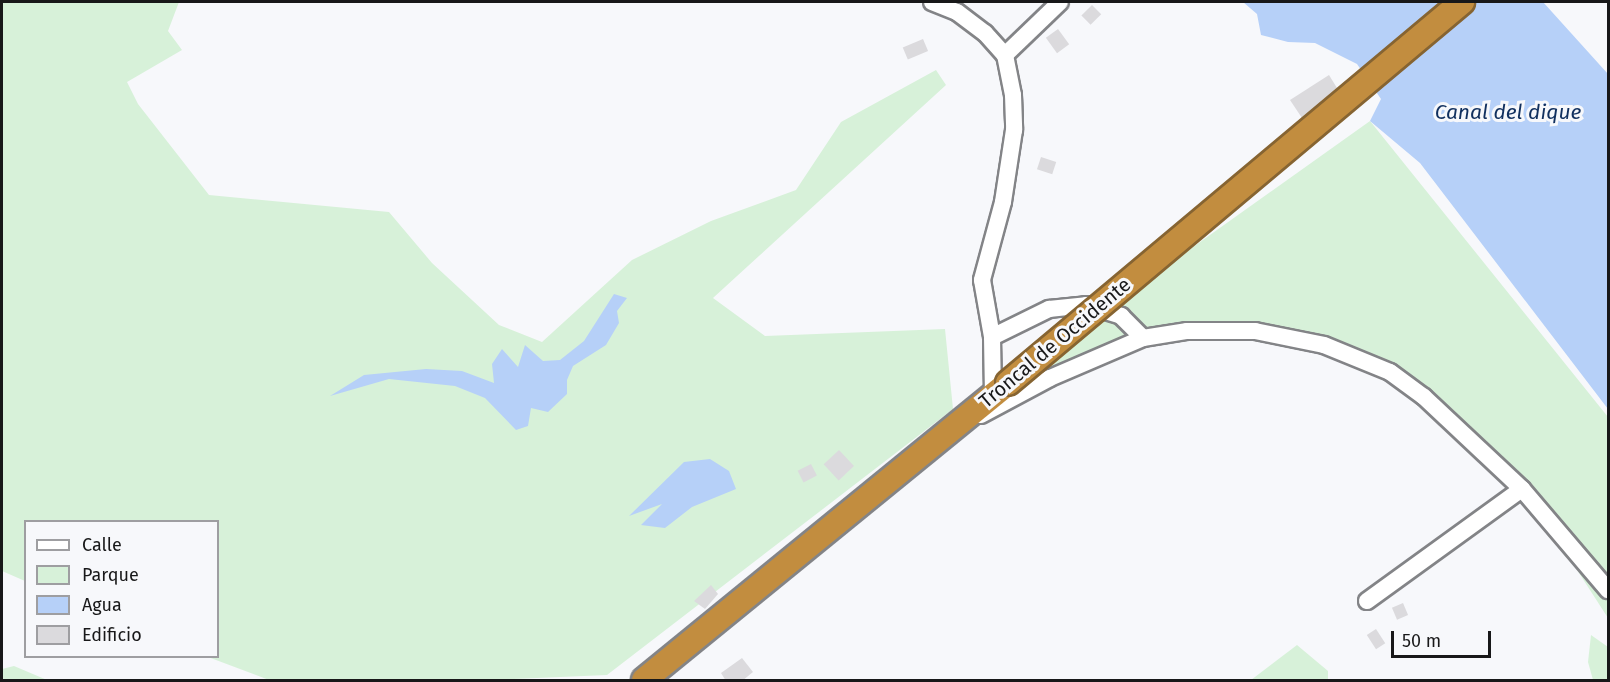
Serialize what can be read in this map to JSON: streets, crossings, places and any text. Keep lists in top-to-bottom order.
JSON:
{
  "streets": {
    "highway": ["Troncal de Occidente"]
  },
  "water": ["Canal del dique"],
  "legend": [
    "Calle",
    "Parque",
    "Agua",
    "Edificio"
  ],
  "scale_bar": "50 m"
}
